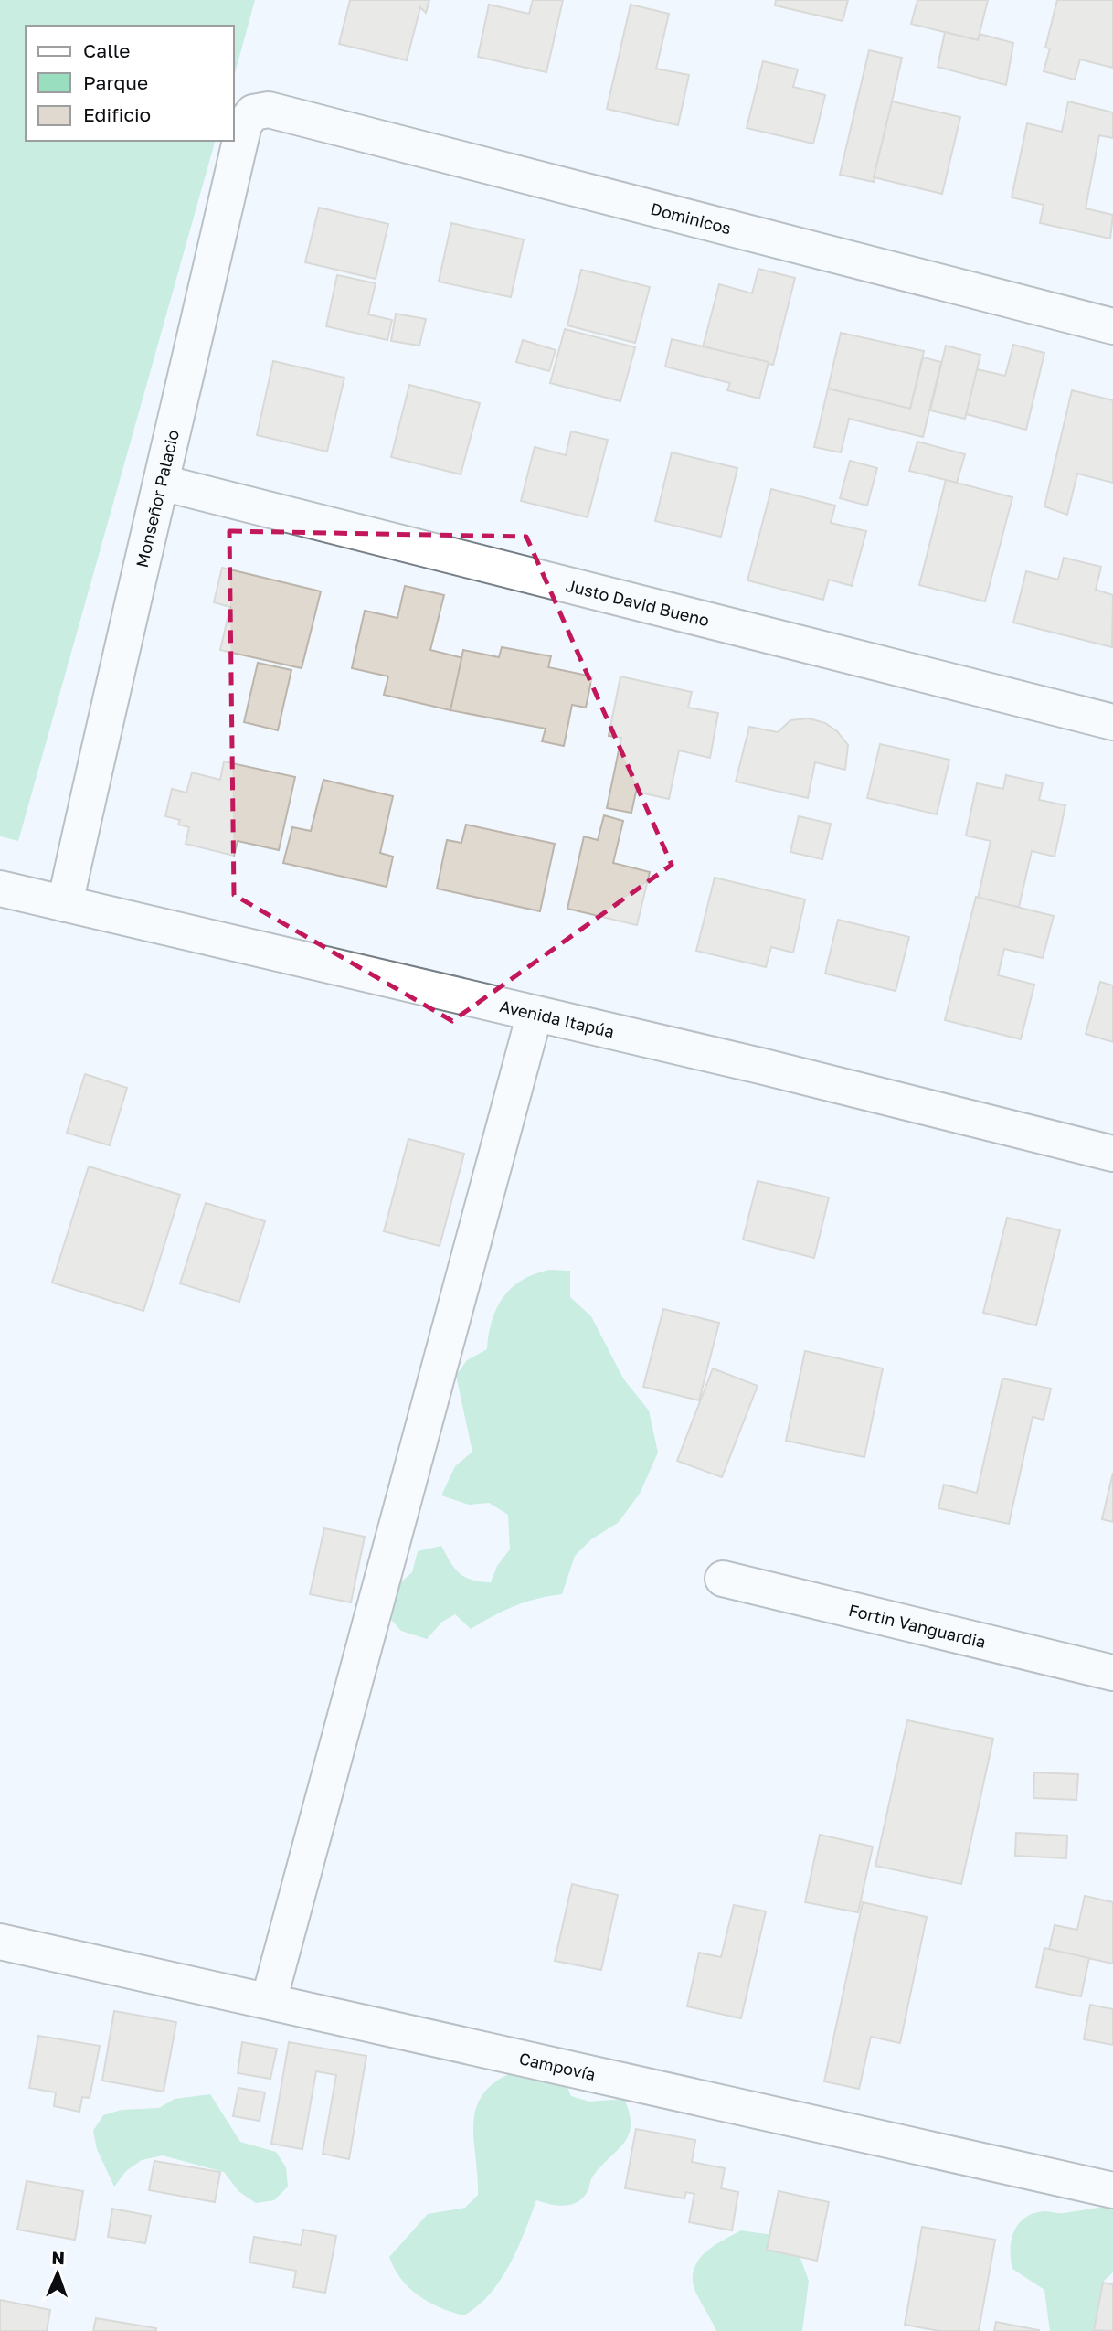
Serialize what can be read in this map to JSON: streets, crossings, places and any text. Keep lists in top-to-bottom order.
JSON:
{
  "streets": {
    "street": [
      "Dominicos",
      "Monseñor Palacio",
      "Justo David Bueno",
      "Avenida Itapúa",
      "Fortin Vanguardia",
      "Campovía"
    ]
  },
  "crossings": [
    ["Dominicos", "Monseñor Palacio"],
    ["Monseñor Palacio", "Justo David Bueno"],
    ["Monseñor Palacio", "Avenida Itapúa"]
  ],
  "legend": ["Calle", "Parque", "Edificio"],
  "north": "top"
}
